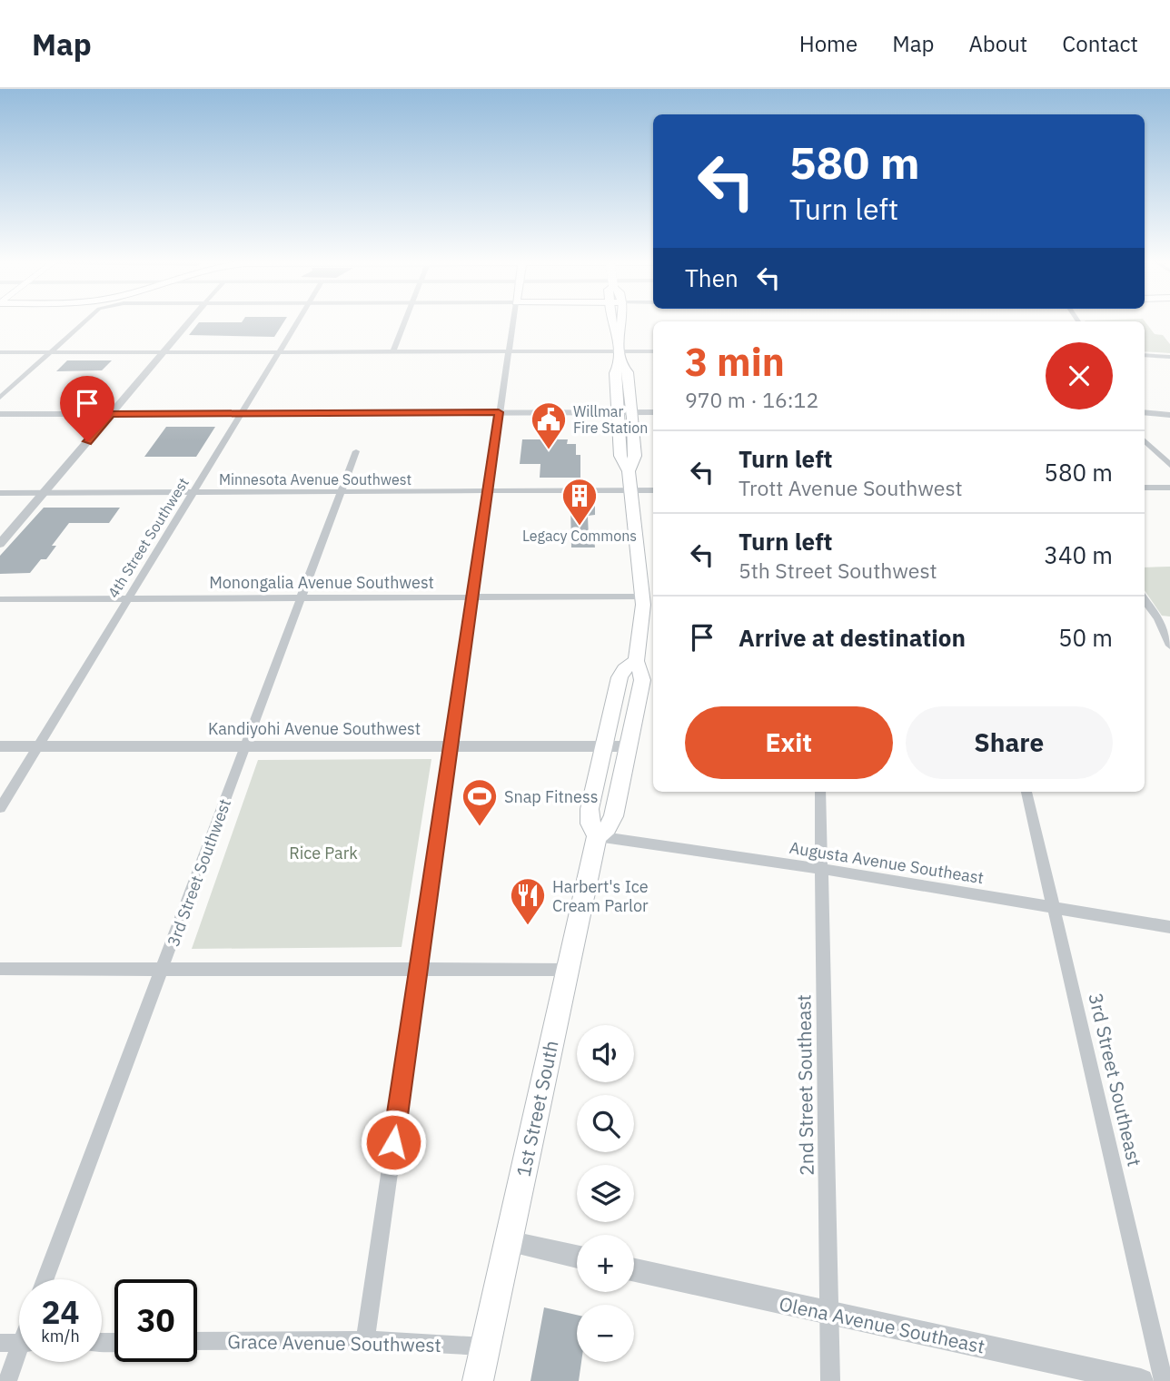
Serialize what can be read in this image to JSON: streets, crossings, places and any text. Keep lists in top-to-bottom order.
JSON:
{
  "streets": {
    "main road": ["1st Street South"],
    "street": [
      "Minnesota Avenue Southwest",
      "4th Street Southwest",
      "Monongalia Avenue Southwest",
      "Kandiyohi Avenue Southwest",
      "Augusta Avenue Southeast",
      "3rd Street Southwest",
      "3rd Street Southeast",
      "2nd Street Southeast",
      "Olena Avenue Southeast",
      "Grace Avenue Southwest"
    ]
  },
  "crossings": [
    ["Minnesota Avenue Southwest", "4th Street Southwest"],
    ["Minnesota Avenue Southwest", "3rd Street Southwest"],
    ["Minnesota Avenue Southwest", "1st Street South"],
    ["4th Street Southwest", "Monongalia Avenue Southwest"],
    ["4th Street Southwest", "Kandiyohi Avenue Southwest"],
    ["Monongalia Avenue Southwest", "3rd Street Southwest"],
    ["Monongalia Avenue Southwest", "1st Street South"],
    ["Kandiyohi Avenue Southwest", "3rd Street Southwest"],
    ["Kandiyohi Avenue Southwest", "1st Street South"],
    ["Augusta Avenue Southeast", "3rd Street Southeast"],
    ["Augusta Avenue Southeast", "2nd Street Southeast"],
    ["Augusta Avenue Southeast", "1st Street South"],
    ["2nd Street Southeast", "Olena Avenue Southeast"],
    ["1st Street South", "Grace Avenue Southwest"]
  ],
  "parks": ["Rice Park"],
  "places": {
    "public building": ["Willmar Fire Station"],
    "building": ["Legacy Commons"],
    "sports": ["Snap Fitness"],
    "restaurant": ["Harbert's Ice Cream Parlor"]
  },
  "page": {
    "header": "Map",
    "nav": [
      "Home",
      "Map",
      "About",
      "Contact"
    ],
    "turn": ["580 m", "Turn left"],
    "then": "Then",
    "heading": ["3 min", "970 m · 16:12"],
    "list": [
      {
        "name": "Turn left",
        "note": "Trott Avenue Southwest",
        "value": "580 m"
      },
      {
        "name": "Turn left",
        "note": "5th Street Southwest",
        "value": "340 m"
      },
      {
        "name": "Arrive at destination",
        "value": "50 m"
      }
    ],
    "buttons": ["Exit", "Share"],
    "map_buttons": ["+", "−"],
    "speed": "24 km/h",
    "limit": "30"
  }
}
